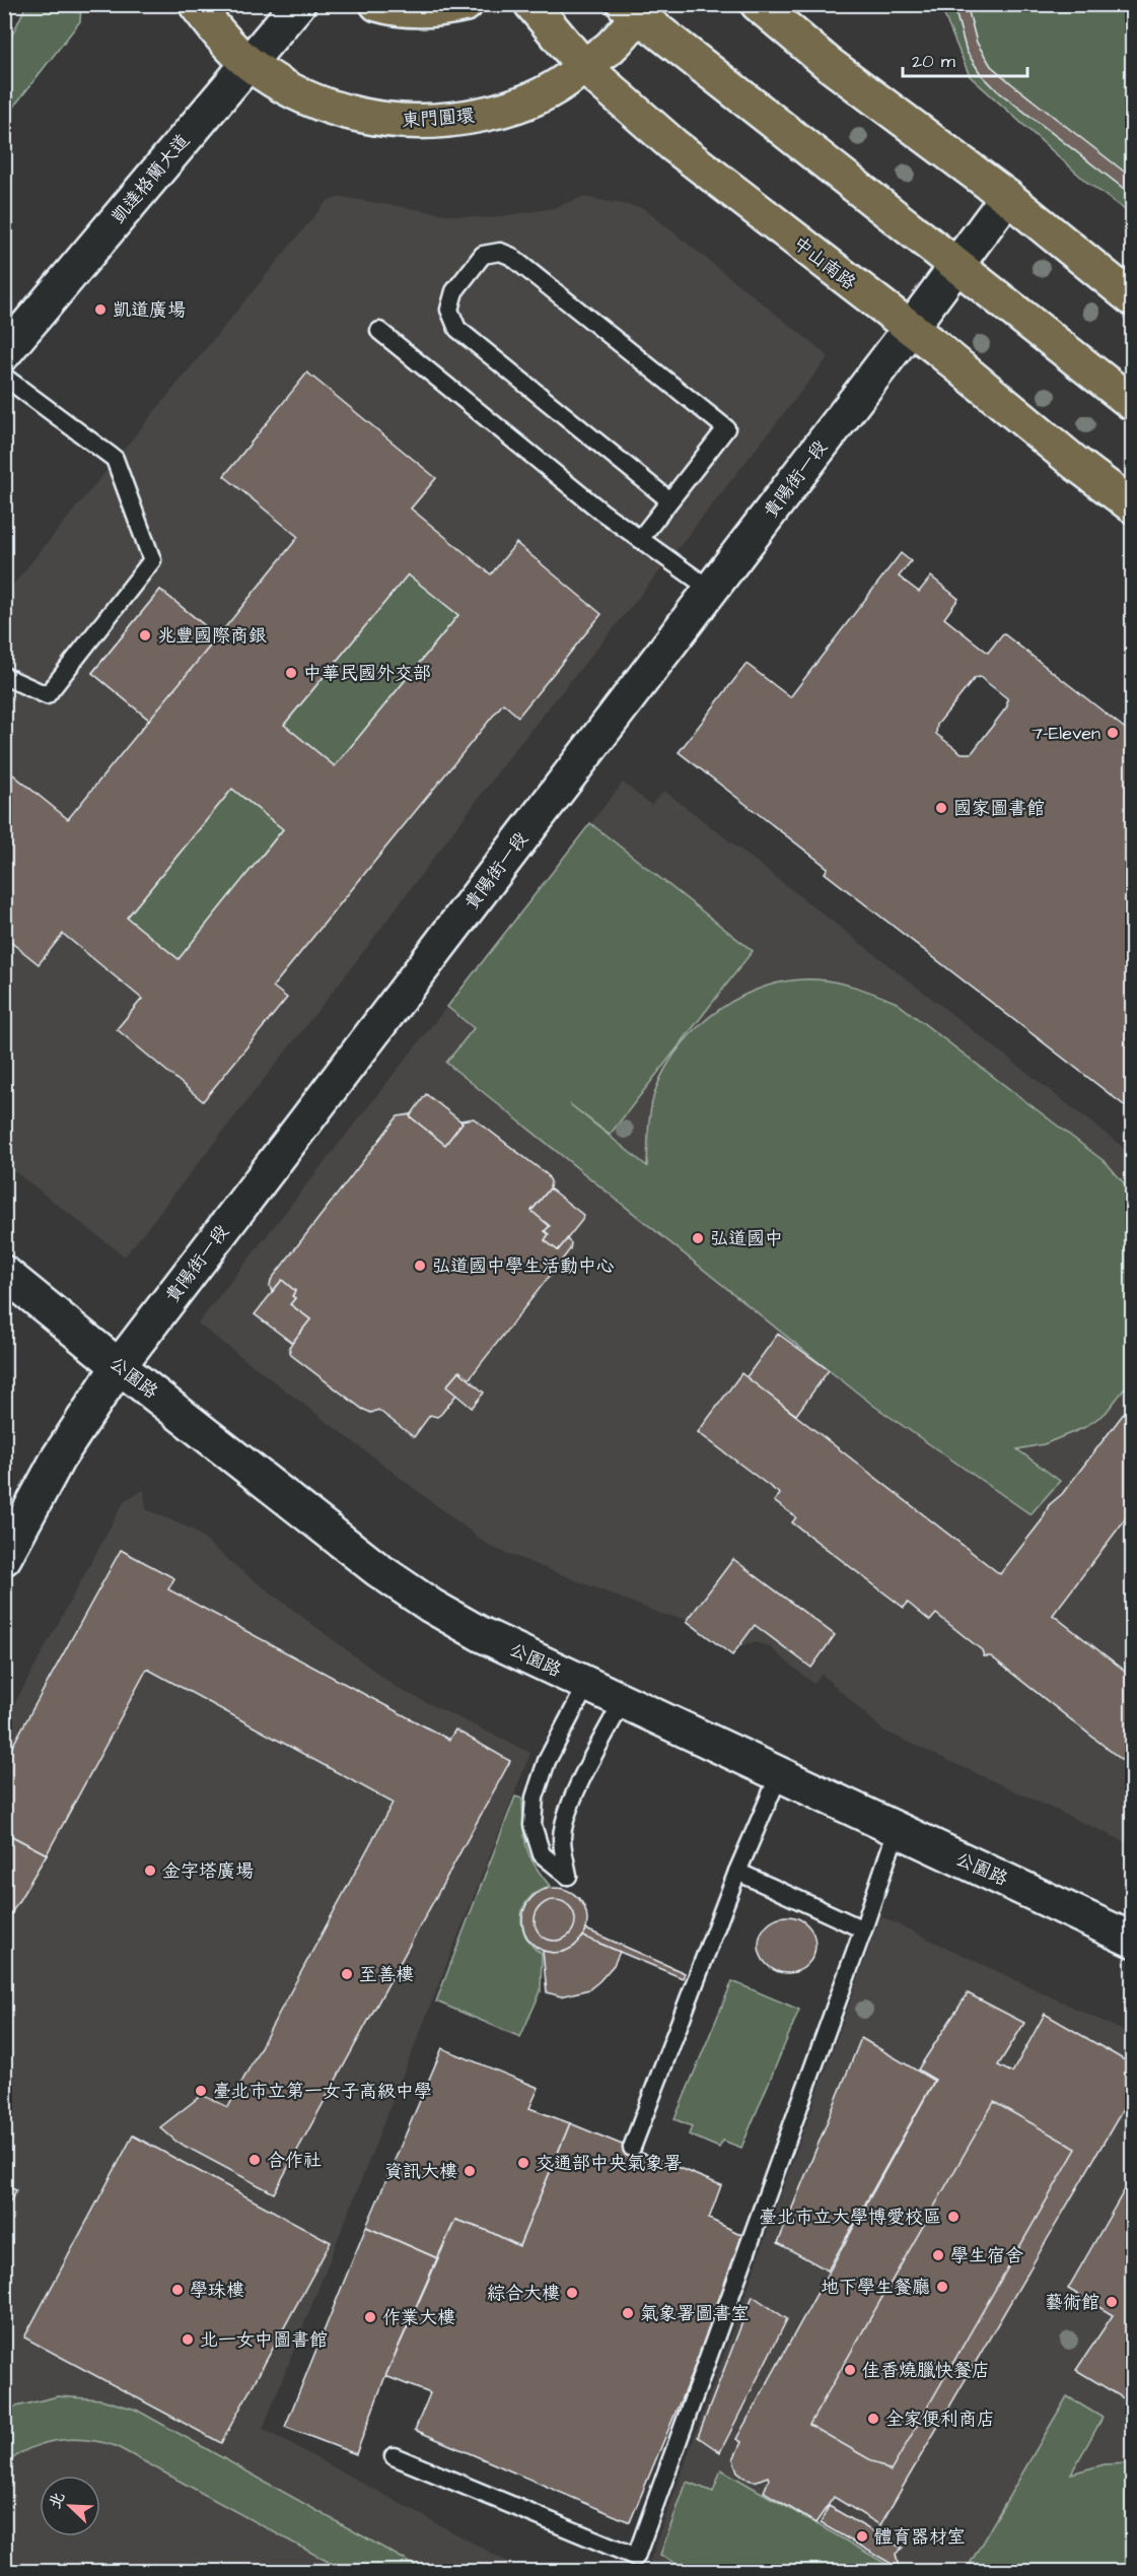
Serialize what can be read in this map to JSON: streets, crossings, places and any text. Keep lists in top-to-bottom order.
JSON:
{
  "streets": {
    "main road": ["東門圓環", "中山南路"],
    "street": ["凱達格蘭大道", "貴陽街一段", "公園路"]
  },
  "crossings": [
    ["東門圓環", "凱達格蘭大道"],
    ["東門圓環", "中山南路"],
    ["中山南路", "貴陽街一段"],
    ["貴陽街一段", "公園路"]
  ],
  "places": [
    "凱道廣場",
    "兆豐國際商銀",
    "中華民國外交部",
    "7-Eleven",
    "國家圖書館",
    "弘道國中",
    "弘道國中學生活動中心",
    "金字塔廣場",
    "至善樓",
    "臺北市立第一女子高級中學",
    "合作社",
    "交通部中央氣象署",
    "資訊大樓",
    "臺北市立大學博愛校區",
    "學生宿舍",
    "地下學生餐廳",
    "學珠樓",
    "綜合大樓",
    "藝術館",
    "氣象署圖書室",
    "作業大樓",
    "北一女中圖書館",
    "佳香燒臘快餐店",
    "全家便利商店",
    "體育器材室"
  ],
  "scale_bar": "20 m",
  "north": "top left"
}
